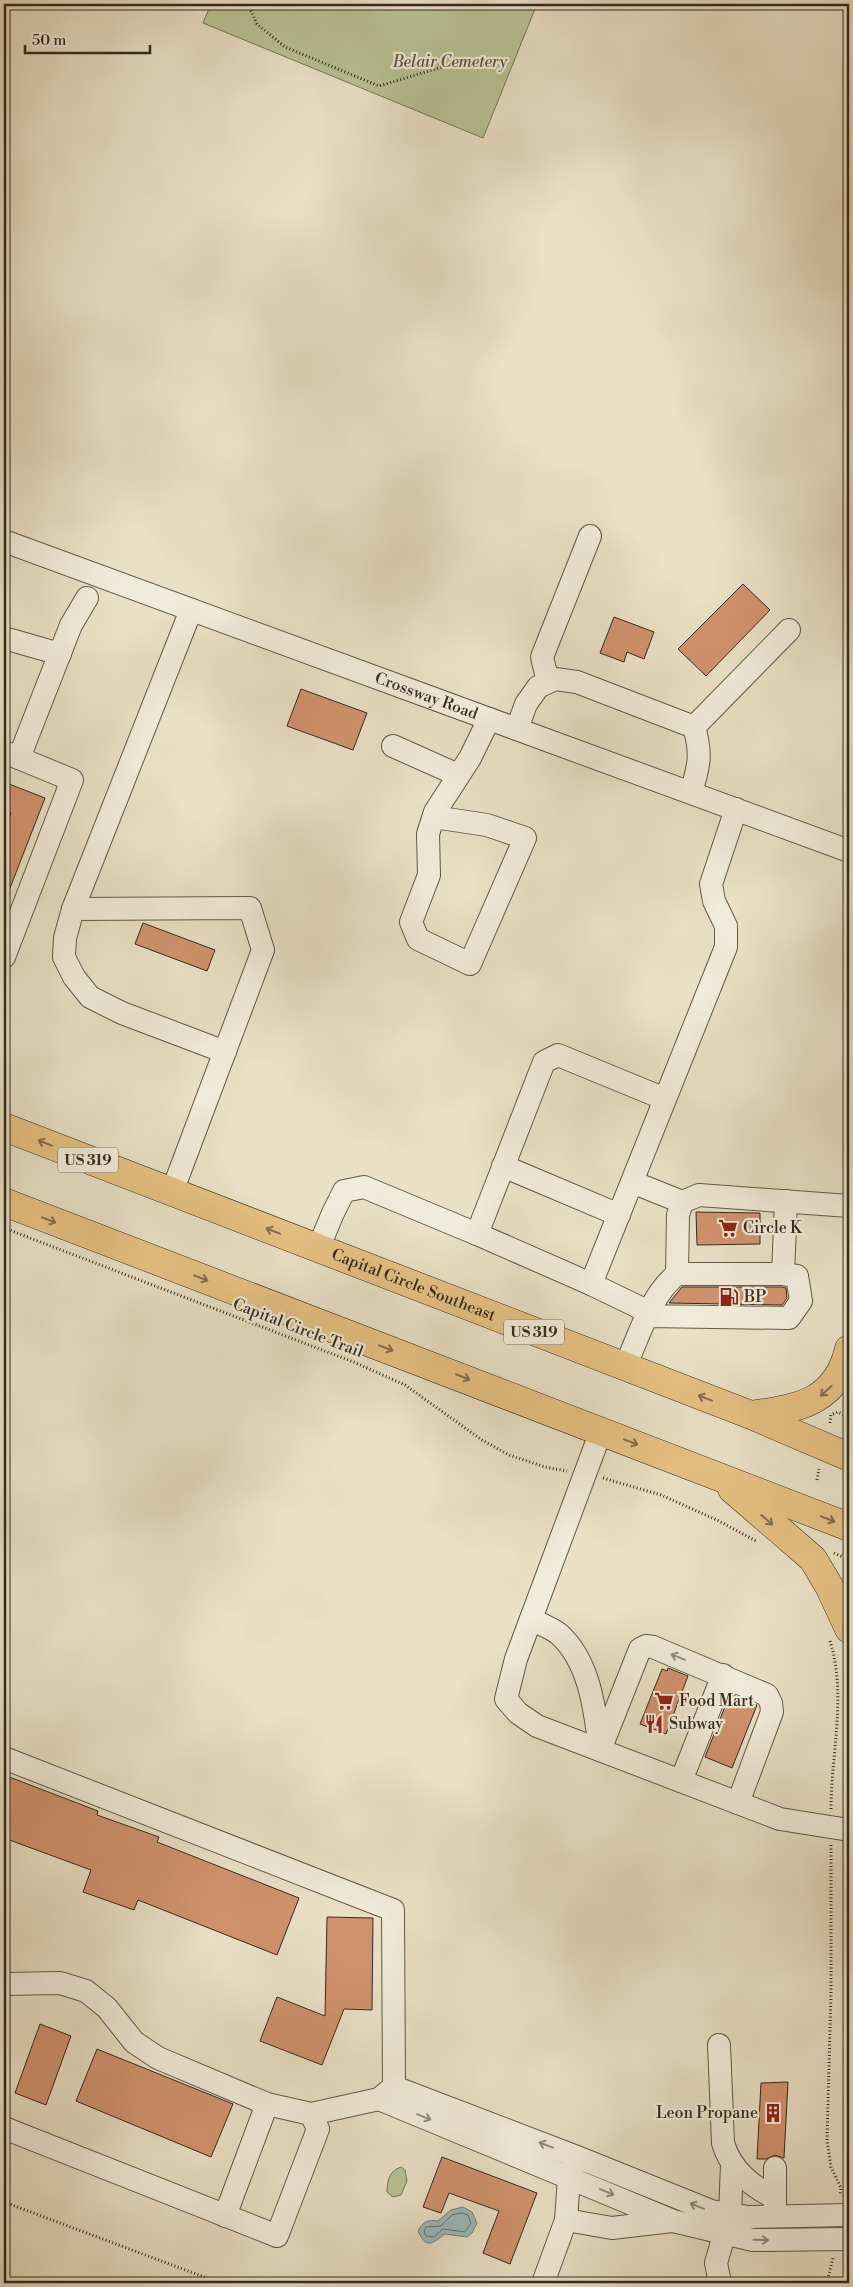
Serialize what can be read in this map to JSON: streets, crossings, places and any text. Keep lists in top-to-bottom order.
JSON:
{
  "streets": {
    "main road": ["US 319", "Capital Circle Southeast"],
    "street": ["Crossway Road"],
    "path": ["Capital Circle Trail"]
  },
  "parks": ["Belair Cemetery"],
  "places": {
    "supermarket": ["Circle K", "Food Mart"],
    "fuel station": ["BP"],
    "restaurant": ["Subway"],
    "building": ["Leon Propane"]
  },
  "scale_bar": "50 m"
}
